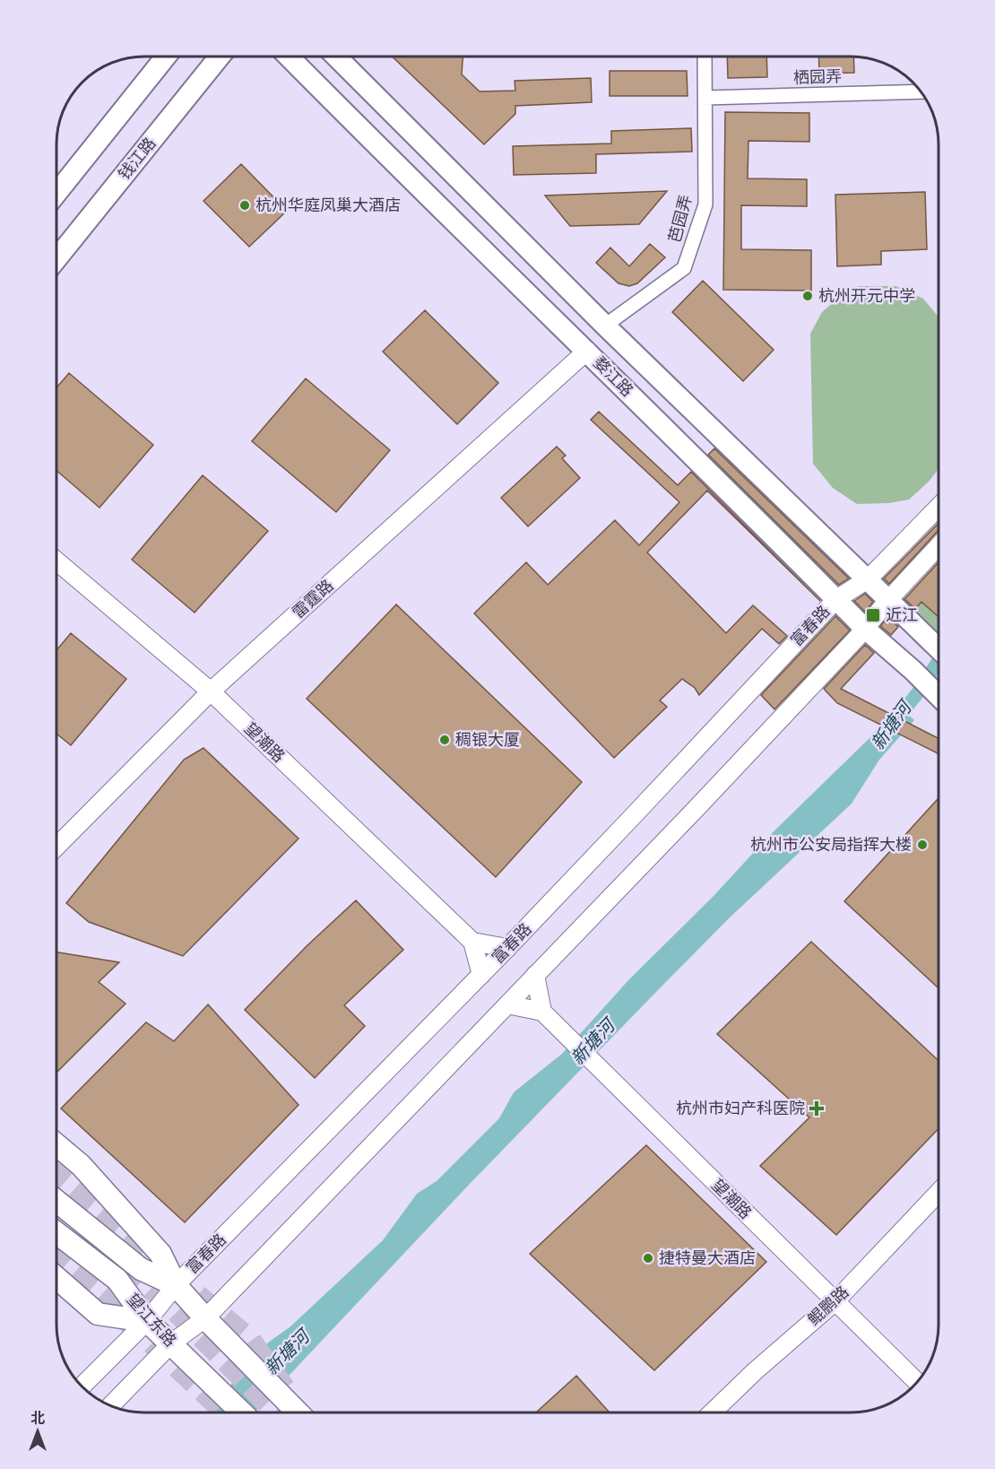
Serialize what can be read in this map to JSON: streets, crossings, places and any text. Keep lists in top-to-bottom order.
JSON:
{
  "streets": {
    "main road": ["钱江路", "婺江路", "望江东路"],
    "street": [
      "栖园弄",
      "芭园弄",
      "雷霆路",
      "富春路",
      "望潮路",
      "鲲鹏路"
    ]
  },
  "crossings": [
    ["栖园弄", "芭园弄"],
    ["芭园弄", "婺江路"],
    ["婺江路", "雷霆路"],
    ["婺江路", "富春路"],
    ["雷霆路", "望潮路"],
    ["富春路", "望江东路"],
    ["望潮路", "鲲鹏路"]
  ],
  "water": ["新塘河"],
  "places": {
    "other": [
      "杭州华庭凤巢大酒店",
      "杭州开元中学",
      "稠银大厦",
      "杭州市公安局指挥大楼",
      "捷特曼大酒店"
    ],
    "transit": ["近江"],
    "health": ["杭州市妇产科医院"]
  },
  "north": "top"
}
